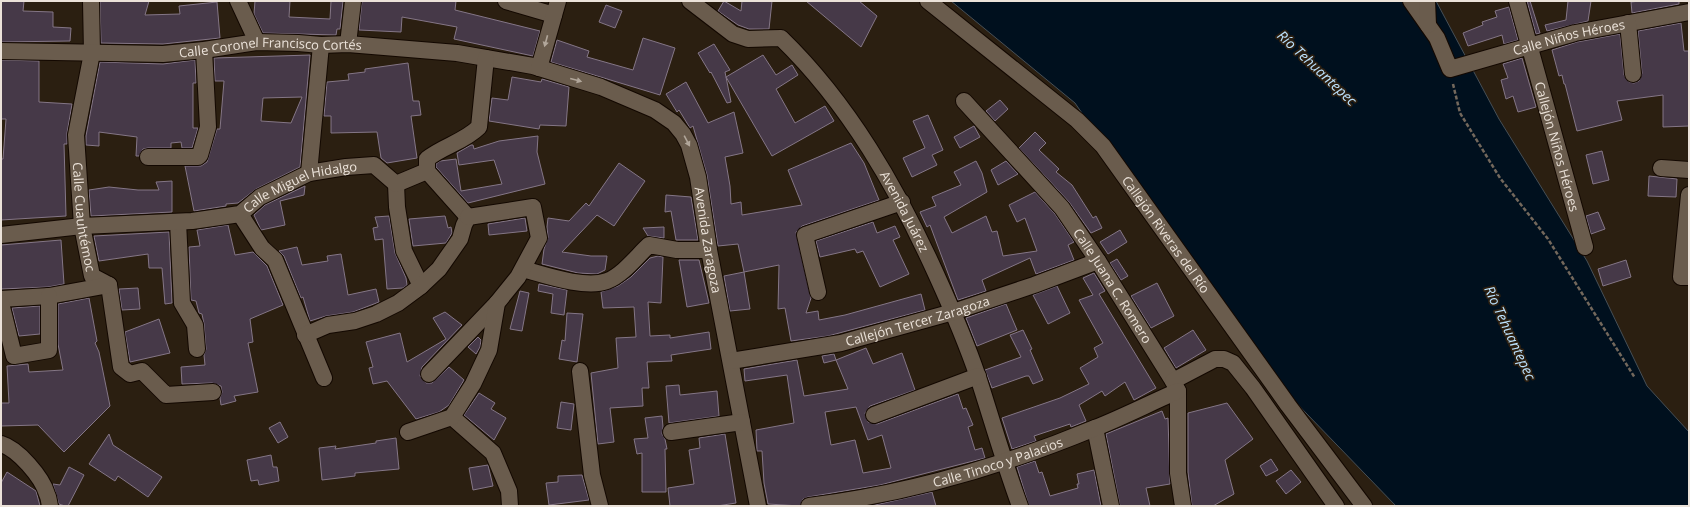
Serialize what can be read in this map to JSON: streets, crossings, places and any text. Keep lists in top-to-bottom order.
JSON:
{
  "streets": {
    "street": [
      "Calle Niños Héroes",
      "Calle Coronel Francisco Cortés",
      "Callejón Niños Héroes",
      "Calle Miguel Hidalgo",
      "Avenida Juárez",
      "Calle Cuauhtémoc",
      "Callejón Riveras del Río",
      "Avenida Zaragoza",
      "Calle Juana C. Romero",
      "Callejón Tercer Zaragoza",
      "Calle Tinoco y Palacios"
    ]
  },
  "crossings": [
    ["Calle Niños Héroes", "Callejón Niños Héroes"],
    ["Calle Coronel Francisco Cortés", "Calle Cuauhtémoc"],
    ["Calle Coronel Francisco Cortés", "Avenida Zaragoza"],
    ["Calle Miguel Hidalgo", "Calle Cuauhtémoc"],
    ["Avenida Juárez", "Callejón Tercer Zaragoza"],
    ["Avenida Juárez", "Calle Tinoco y Palacios"],
    ["Avenida Zaragoza", "Callejón Tercer Zaragoza"],
    ["Calle Juana C. Romero", "Callejón Tercer Zaragoza"],
    ["Calle Juana C. Romero", "Calle Tinoco y Palacios"]
  ],
  "one_way": ["Avenida Zaragoza"],
  "water": ["Río Tehuantepec"]
}
